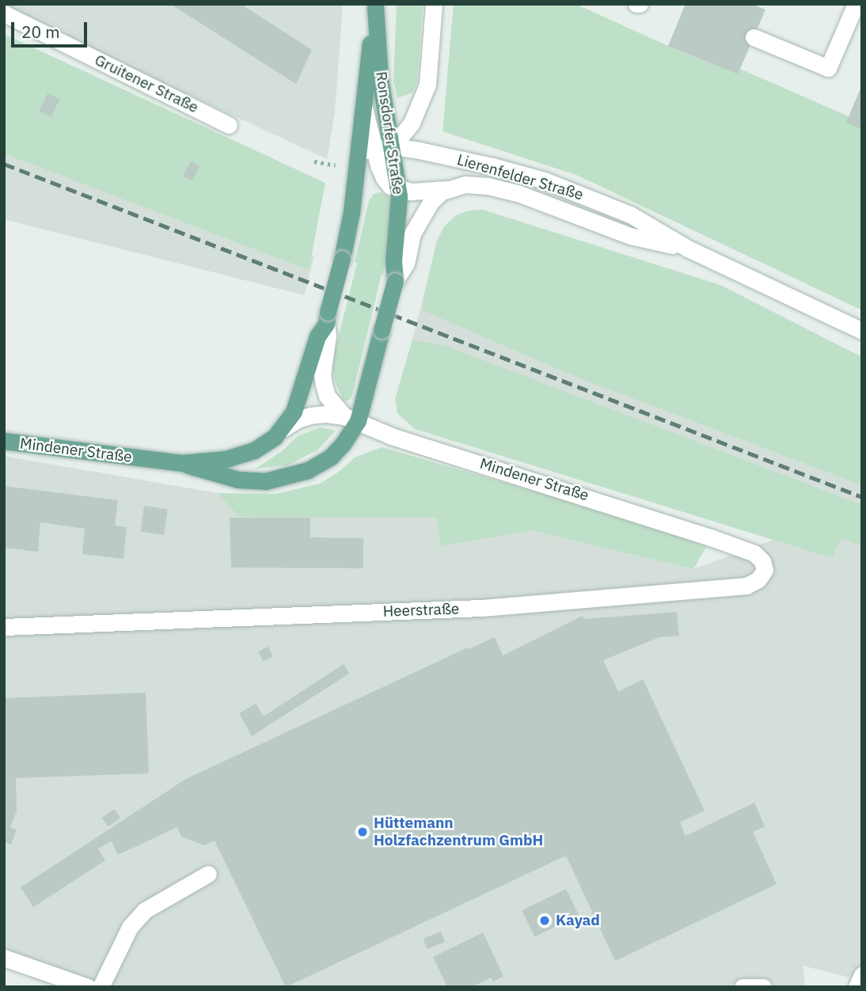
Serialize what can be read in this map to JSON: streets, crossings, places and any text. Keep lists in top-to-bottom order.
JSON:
{
  "streets": {
    "main road": ["Ronsdorfer Straße", "Mindener Straße"],
    "street": ["Gruitener Straße", "Lierenfelder Straße", "Heerstraße"]
  },
  "crossings": [
    ["Ronsdorfer Straße", "Lierenfelder Straße"],
    ["Ronsdorfer Straße", "Mindener Straße"],
    ["Mindener Straße", "Heerstraße"]
  ],
  "places": ["Hüttemann Holzfachzentrum GmbH", "Kayad"],
  "scale_bar": "20 m"
}
